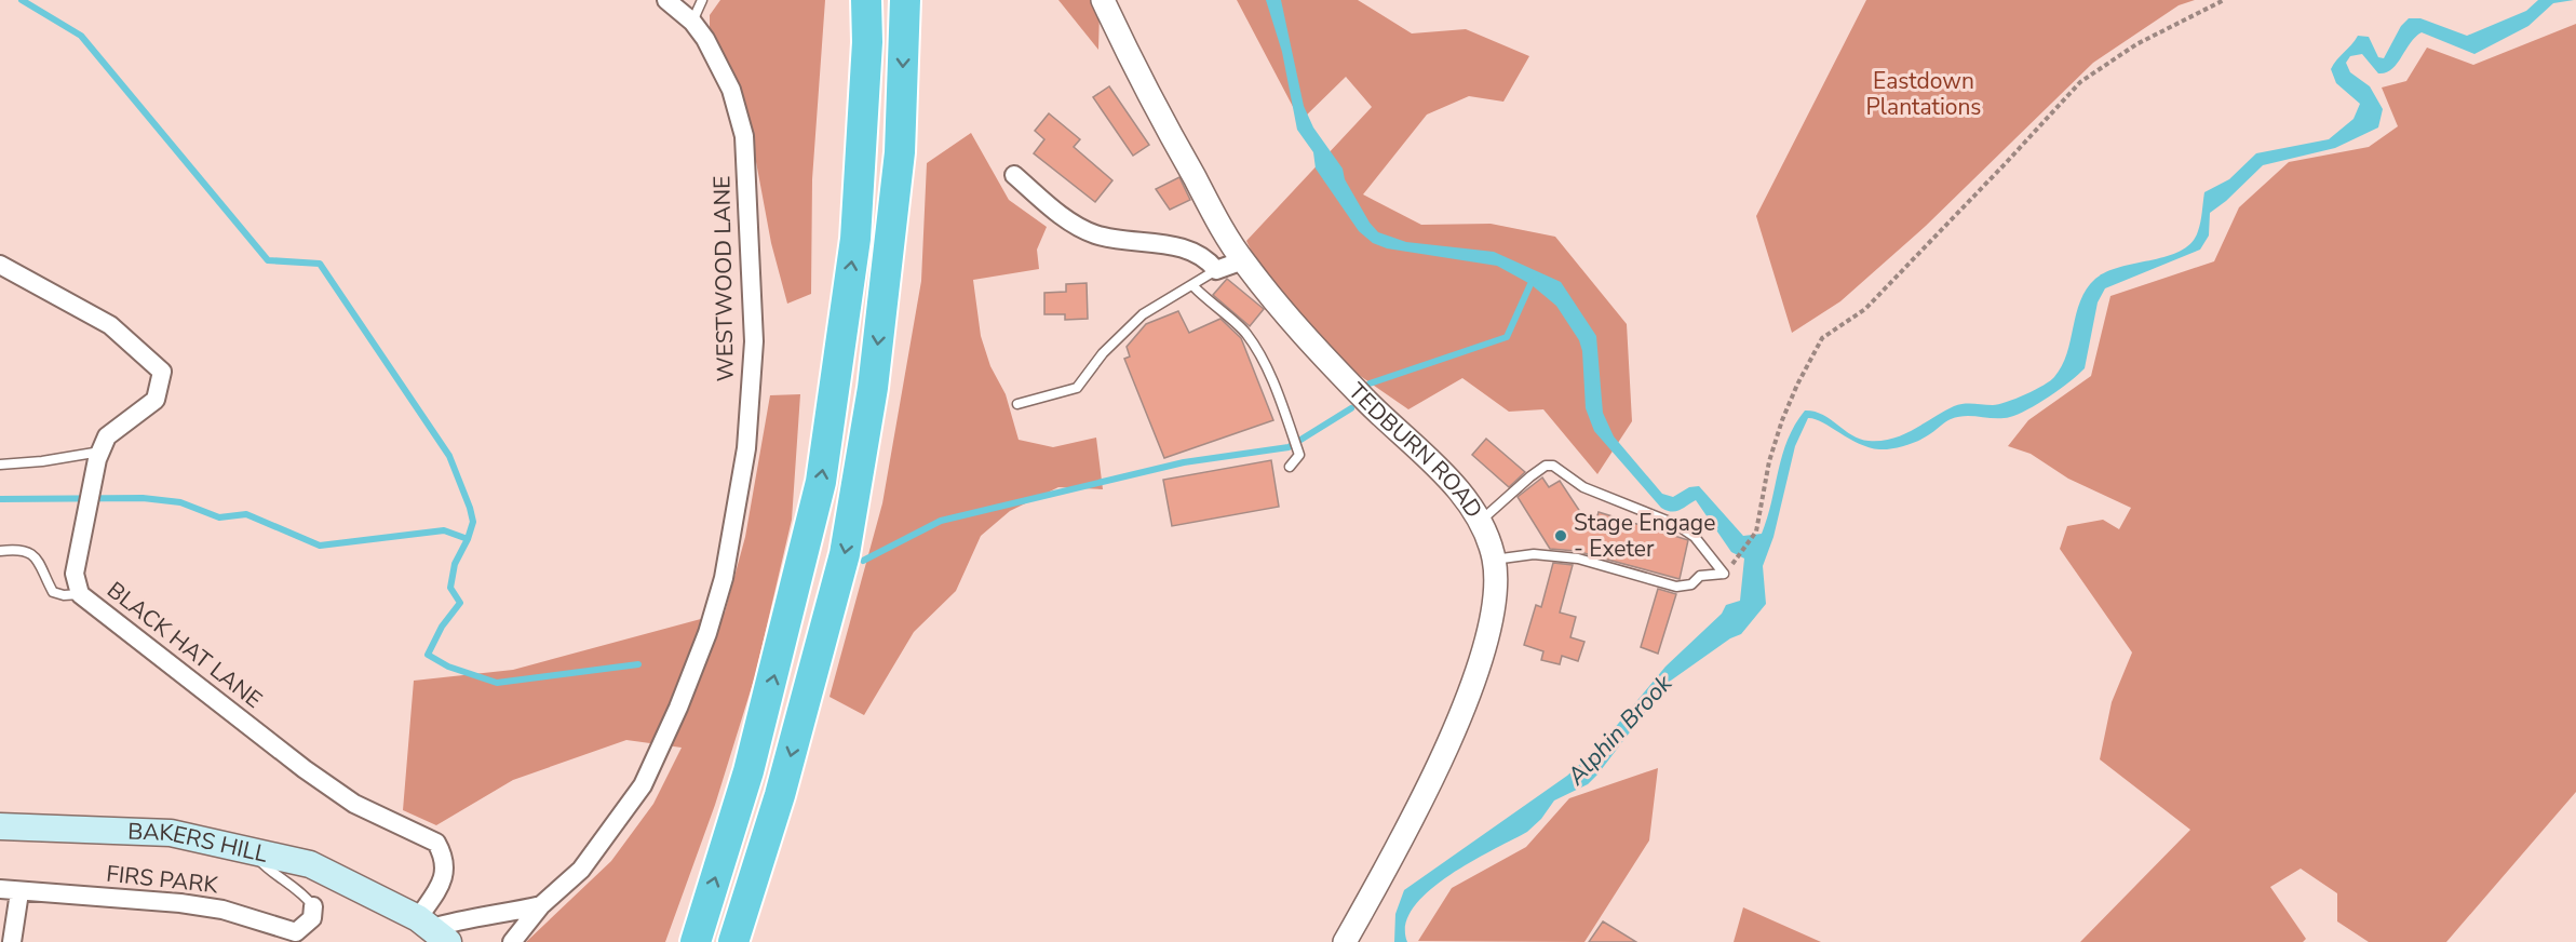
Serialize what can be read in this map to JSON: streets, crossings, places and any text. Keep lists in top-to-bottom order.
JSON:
{
  "streets": {
    "main road": ["BAKERS HILL"],
    "street": [
      "WESTWOOD LANE",
      "TEDBURN ROAD",
      "BLACK HAT LANE",
      "FIRS PARK"
    ]
  },
  "crossings": [
    ["BLACK HAT LANE", "BAKERS HILL"]
  ],
  "water": ["Alphin Brook"],
  "parks": ["Eastdown Plantations"],
  "places": ["Stage Engage - Exeter"]
}
